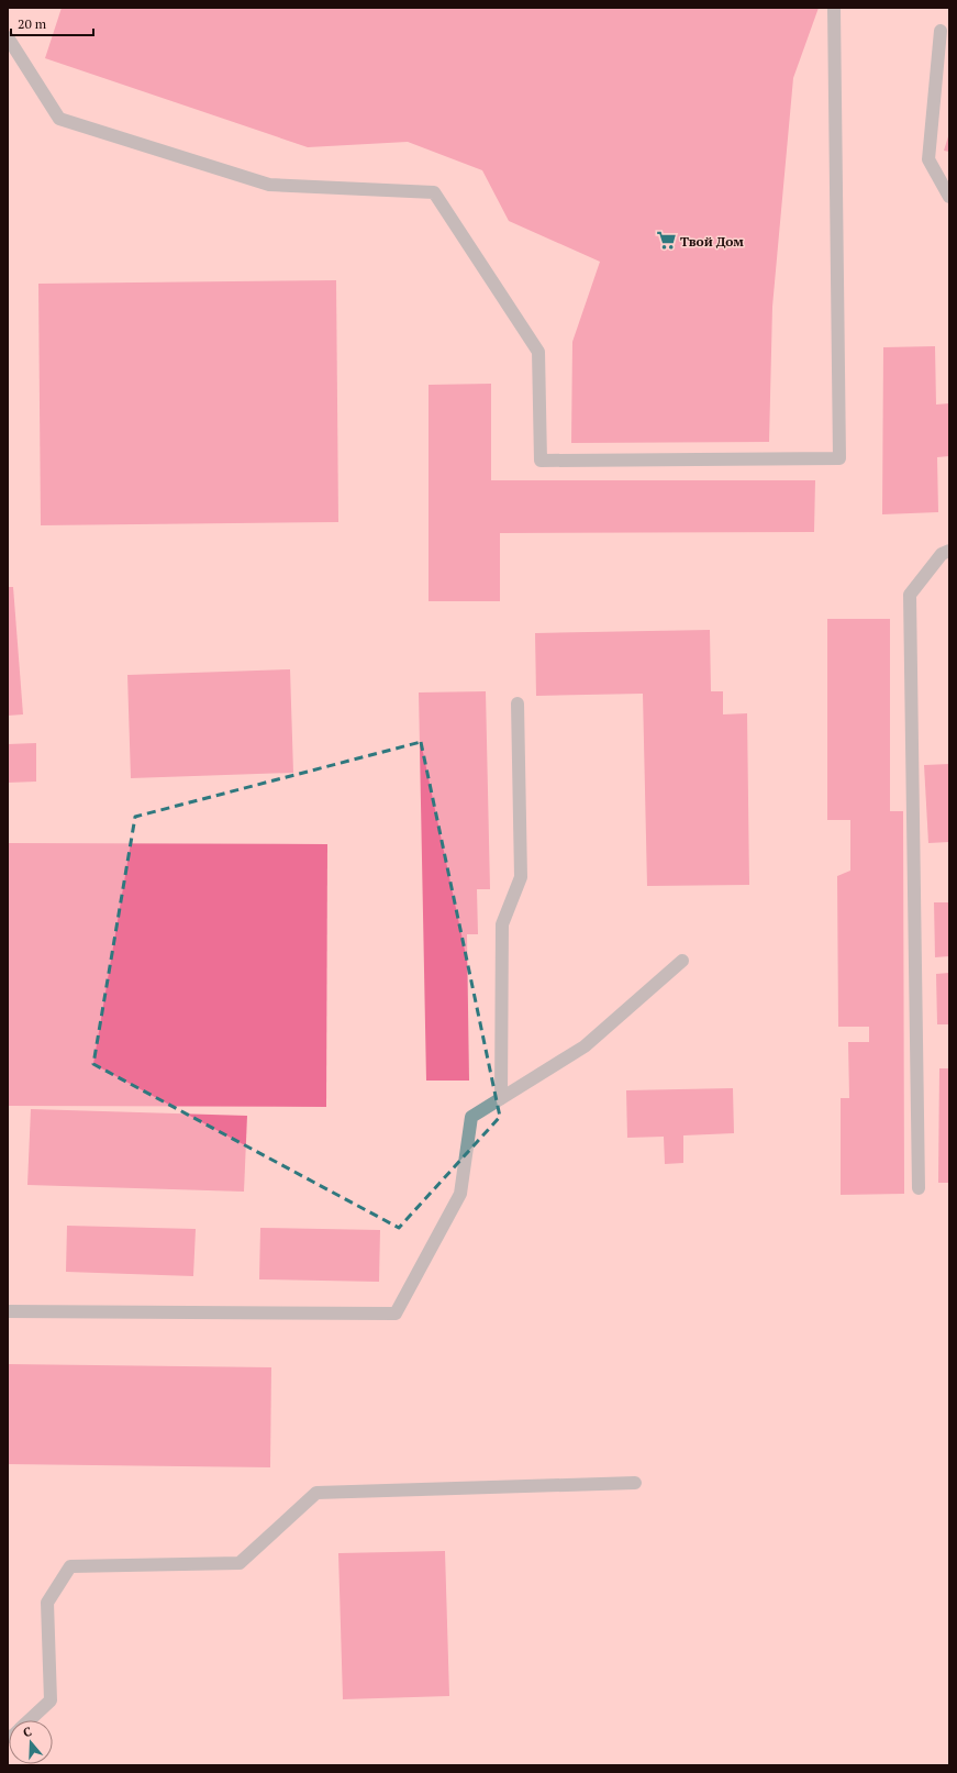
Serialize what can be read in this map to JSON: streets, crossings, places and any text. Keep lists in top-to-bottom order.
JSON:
{
  "places": {
    "supermarket": ["Твой Дом"]
  },
  "scale_bar": "20 m",
  "north": "top"
}
